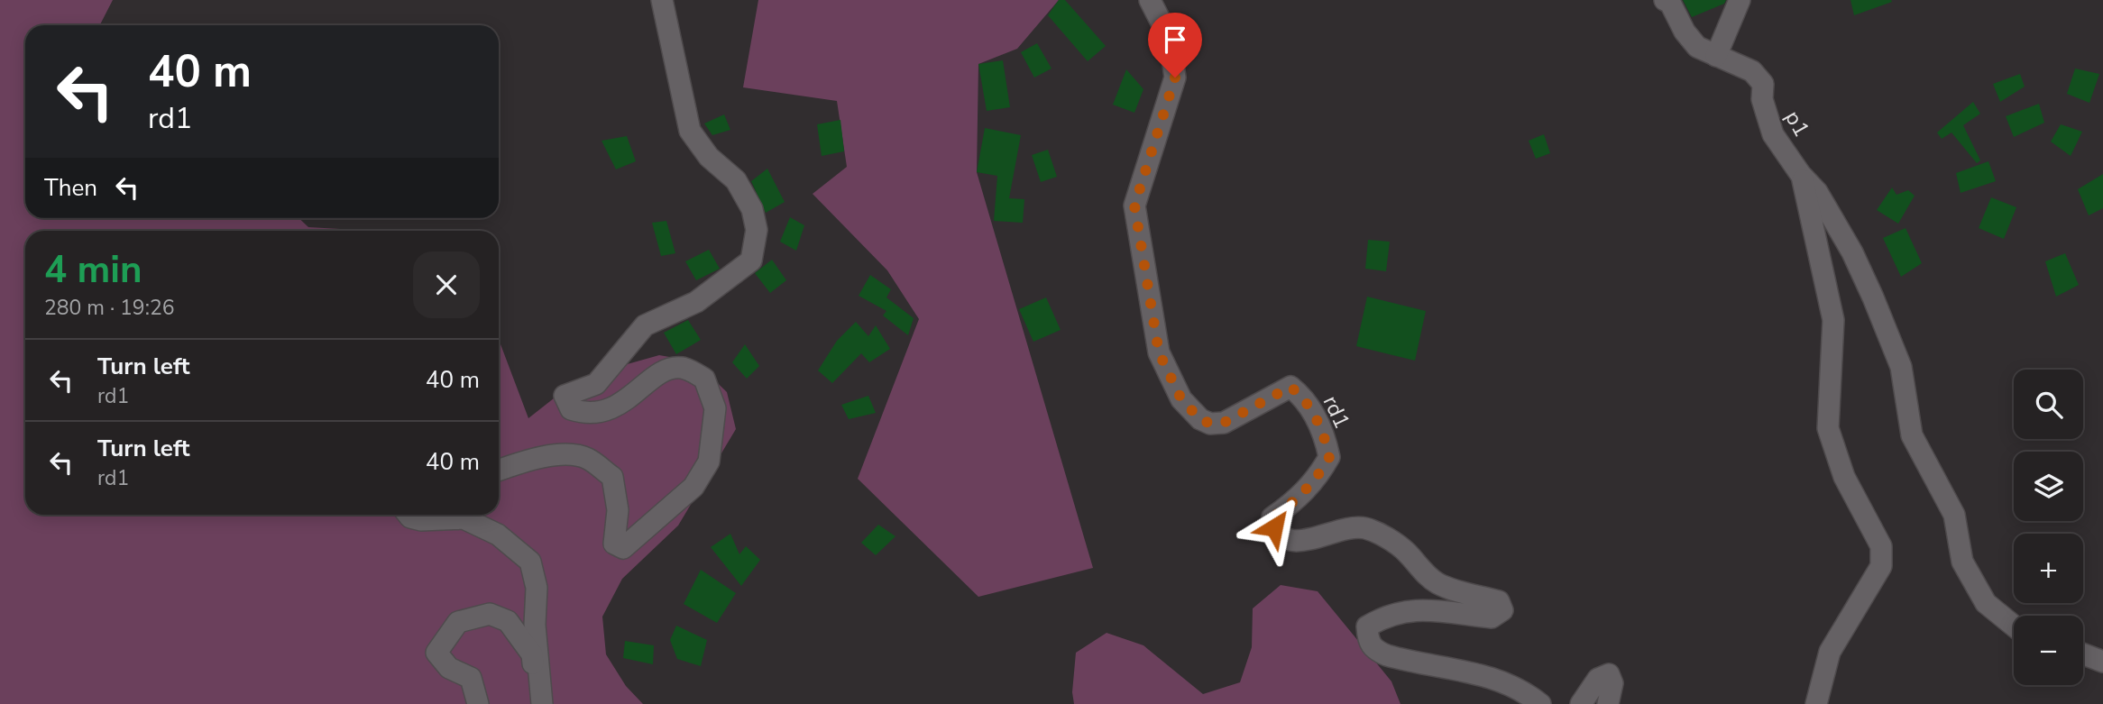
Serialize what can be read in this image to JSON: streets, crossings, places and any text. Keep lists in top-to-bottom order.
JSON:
{
  "streets": {
    "street": ["p1", "rd1"]
  },
  "page": {
    "turn": ["40 m", "rd1"],
    "then": "Then",
    "heading": ["4 min", "280 m · 19:26"],
    "list": [
      {
        "name": "Turn left",
        "note": "rd1",
        "value": "40 m"
      },
      {
        "name": "Turn left",
        "note": "rd1",
        "value": "40 m"
      }
    ],
    "map_buttons": ["+", "−"]
  }
}
